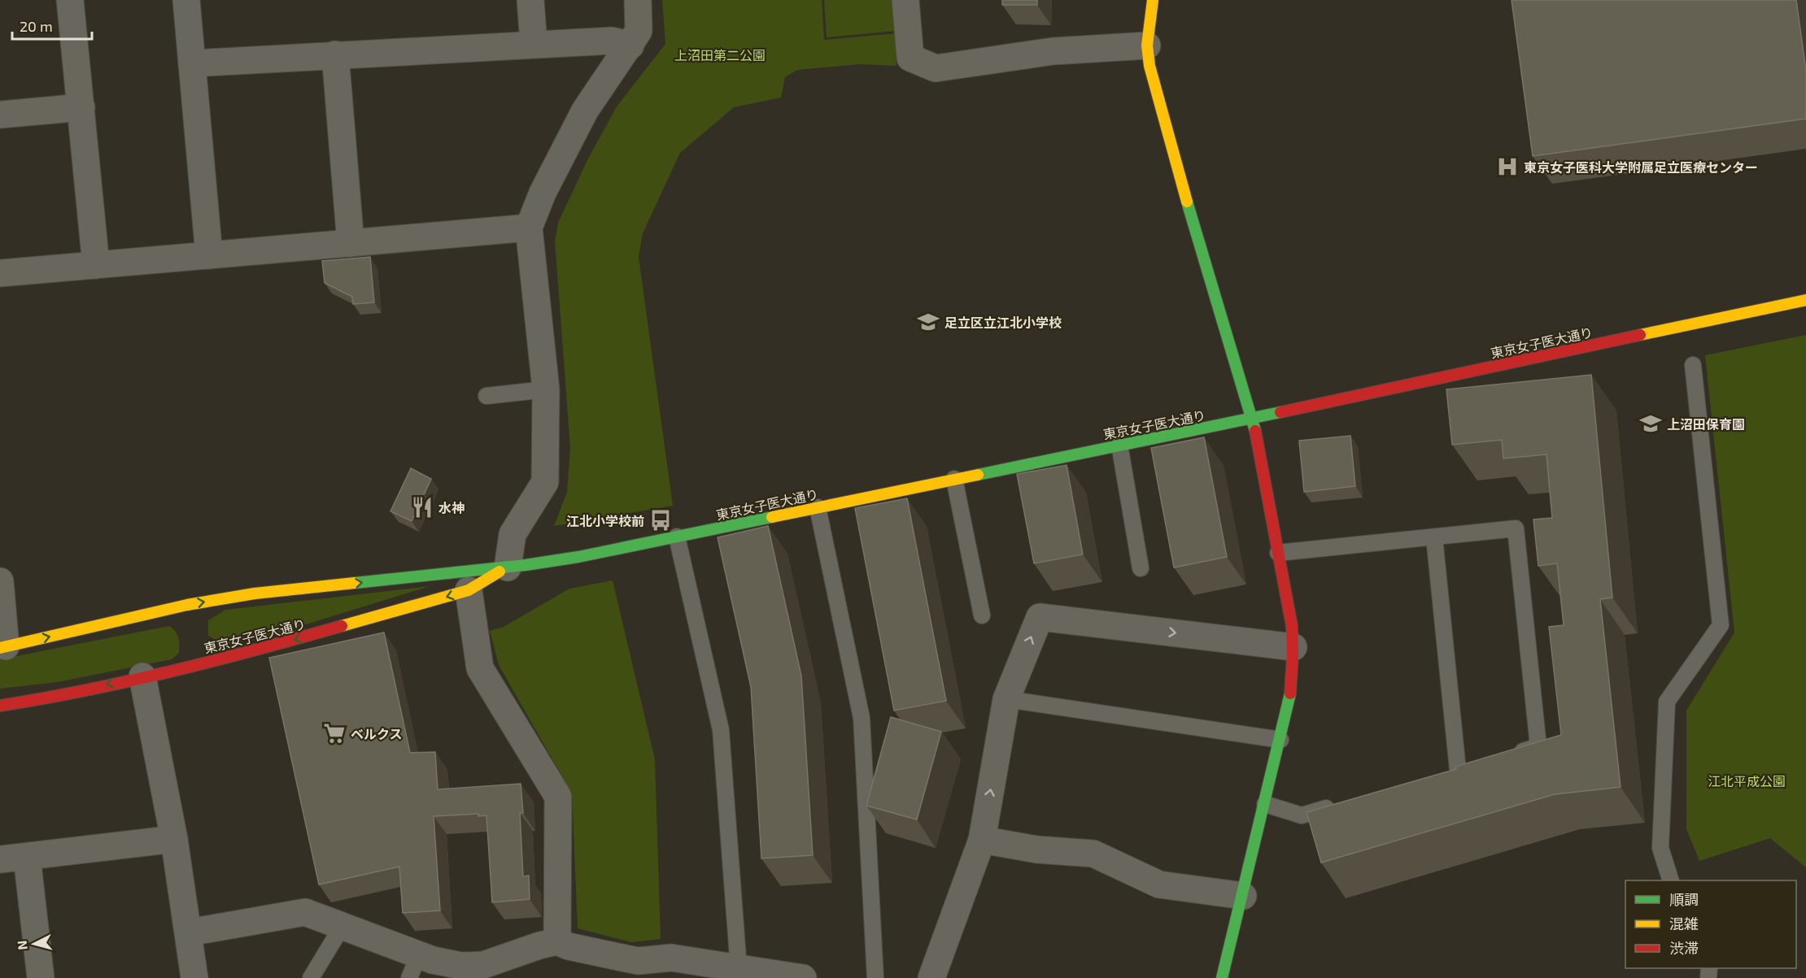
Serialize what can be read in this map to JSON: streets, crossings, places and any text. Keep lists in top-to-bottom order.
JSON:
{
  "streets": {
    "street": ["東京女子医大通り"]
  },
  "parks": ["上沼田第二公園", "江北平成公園"],
  "places": {
    "hospital": ["東京女子医科大学附属足立医療センター"],
    "school or university": ["足立区立江北小学校", "上沼田保育園"],
    "restaurant": ["水神"],
    "bus stop": ["江北小学校前"],
    "supermarket": ["ベルクス"]
  },
  "legend": ["順調", "混雑", "渋滞"],
  "scale_bar": "20 m",
  "north": "left"
}
